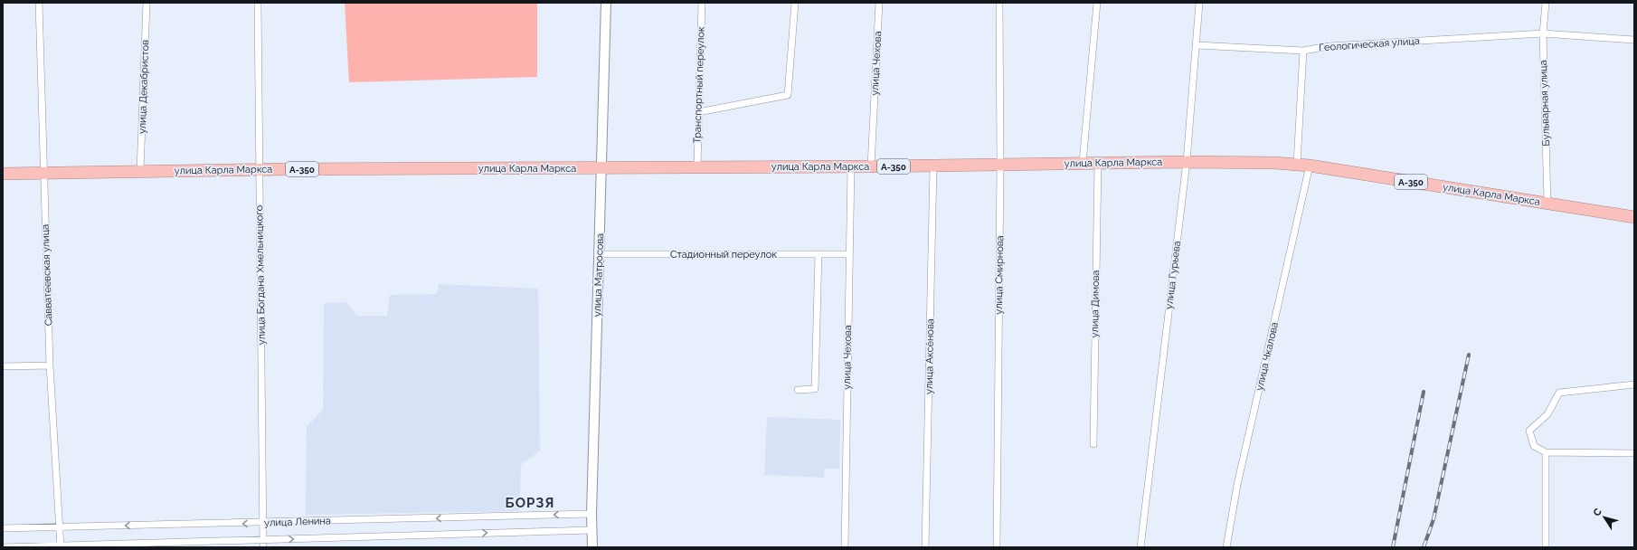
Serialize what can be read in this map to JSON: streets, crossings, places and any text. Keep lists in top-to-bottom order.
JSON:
{
  "streets": {
    "highway": ["улица Карла Маркса", "А-350"],
    "street": [
      "Геологическая улица",
      "улица Чехова",
      "Транспортный переулок",
      "улица Декабристов",
      "Бульварная улица",
      "Стадионный переулок",
      "Савватеевская улица",
      "улица Богдана Хмельницкого",
      "улица Матросова",
      "улица Смирнова",
      "улица Гурьева",
      "улица Димова",
      "улица Аксёнова",
      "улица Чкалова",
      "улица Ленина"
    ]
  },
  "crossings": [
    ["Геологическая улица", "Бульварная улица"],
    ["Геологическая улица", "улица Гурьева"],
    ["улица Чехова", "улица Карла Маркса"],
    ["улица Чехова", "Стадионный переулок"],
    ["Транспортный переулок", "улица Карла Маркса"],
    ["улица Декабристов", "улица Карла Маркса"],
    ["Бульварная улица", "улица Карла Маркса"],
    ["улица Карла Маркса", "Савватеевская улица"],
    ["улица Карла Маркса", "улица Богдана Хмельницкого"],
    ["улица Карла Маркса", "улица Матросова"],
    ["улица Карла Маркса", "улица Смирнова"],
    ["улица Карла Маркса", "улица Гурьева"],
    ["улица Карла Маркса", "улица Димова"],
    ["улица Карла Маркса", "улица Аксёнова"],
    ["улица Карла Маркса", "улица Чкалова"],
    ["Стадионный переулок", "улица Матросова"],
    ["Савватеевская улица", "улица Ленина"],
    ["улица Богдана Хмельницкого", "улица Ленина"],
    ["улица Матросова", "улица Ленина"]
  ],
  "districts": ["БОРЗЯ"],
  "north": "top left"
}
